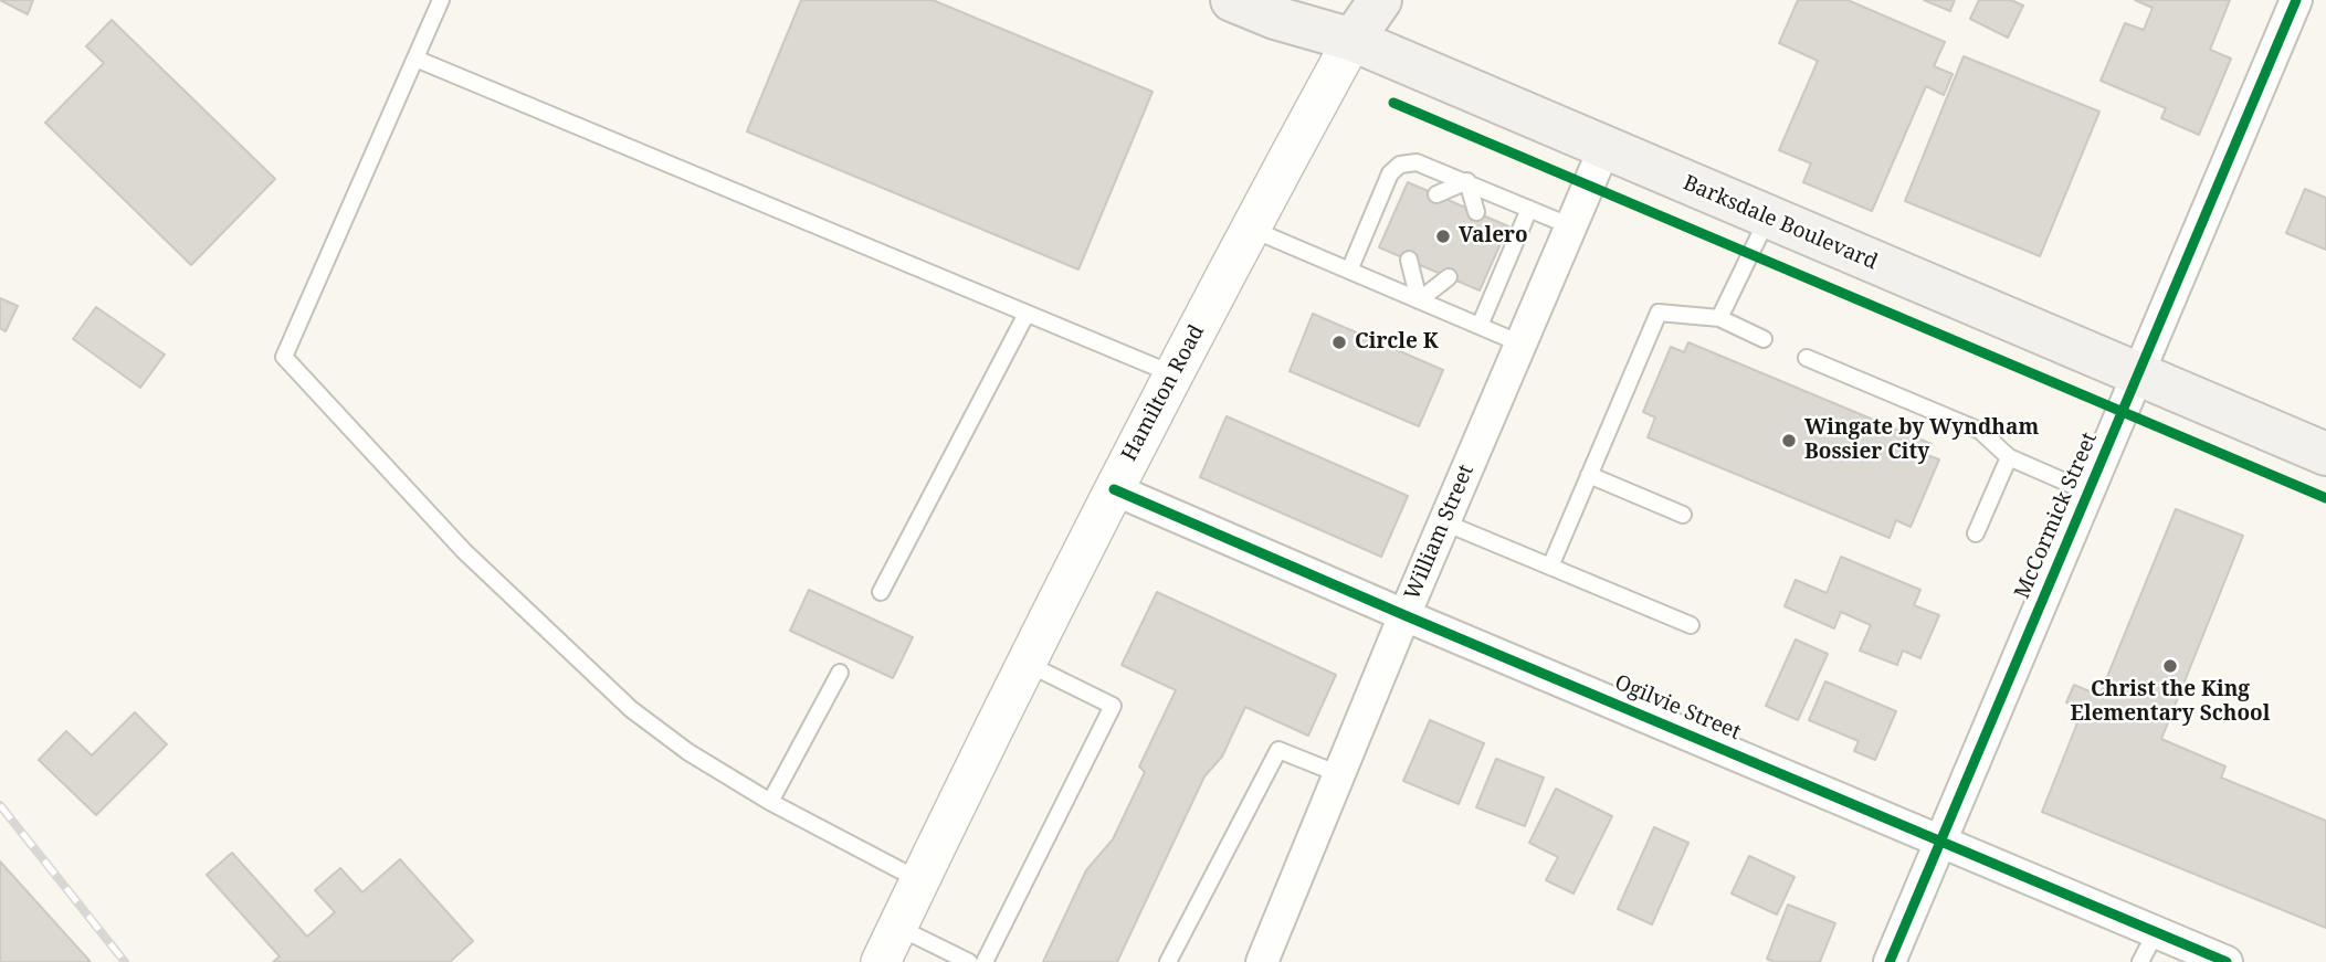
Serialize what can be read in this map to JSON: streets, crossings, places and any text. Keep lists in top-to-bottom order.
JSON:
{
  "streets": {
    "main road": ["Barksdale Boulevard", "Hamilton Road"],
    "street": ["McCormick Street", "William Street", "Ogilvie Street"]
  },
  "crossings": [
    ["Barksdale Boulevard", "Hamilton Road"],
    ["Barksdale Boulevard", "McCormick Street"],
    ["Barksdale Boulevard", "William Street"],
    ["Hamilton Road", "Ogilvie Street"],
    ["McCormick Street", "Ogilvie Street"],
    ["William Street", "Ogilvie Street"]
  ],
  "places": [
    "Valero",
    "Circle K",
    "Wingate by Wyndham Bossier City",
    "Christ the King Elementary School"
  ]
}
